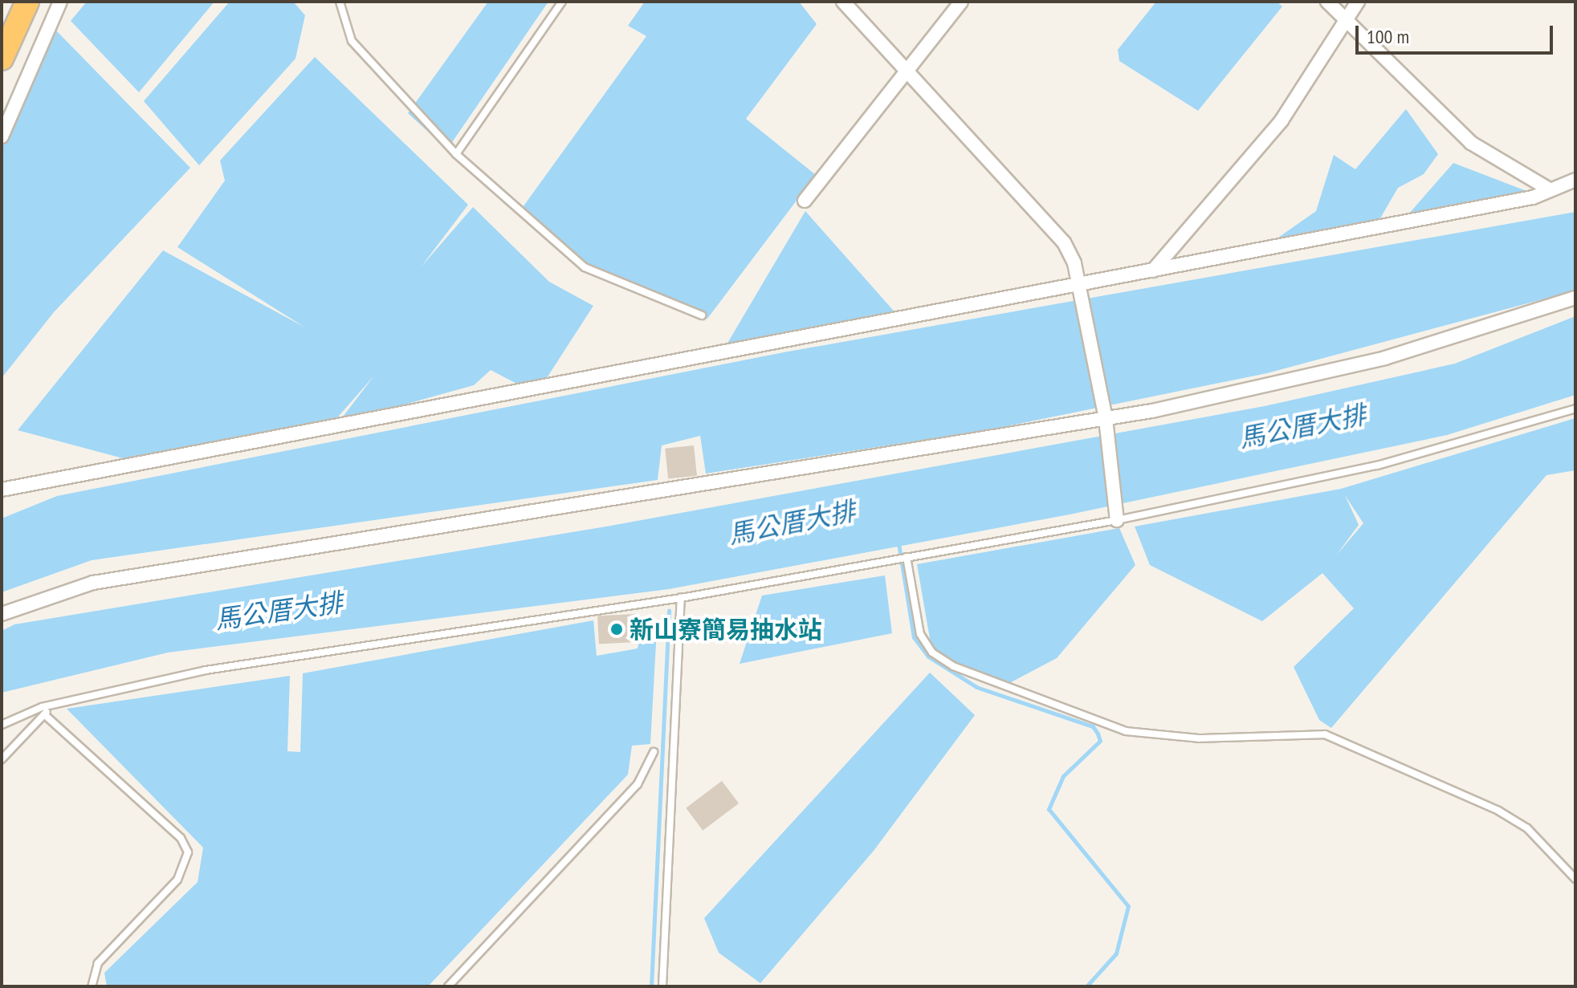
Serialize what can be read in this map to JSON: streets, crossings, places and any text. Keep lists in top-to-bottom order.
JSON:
{
  "water": ["馬公厝大排"],
  "places": ["新山寮簡易抽水站"],
  "scale_bar": "100 m"
}
